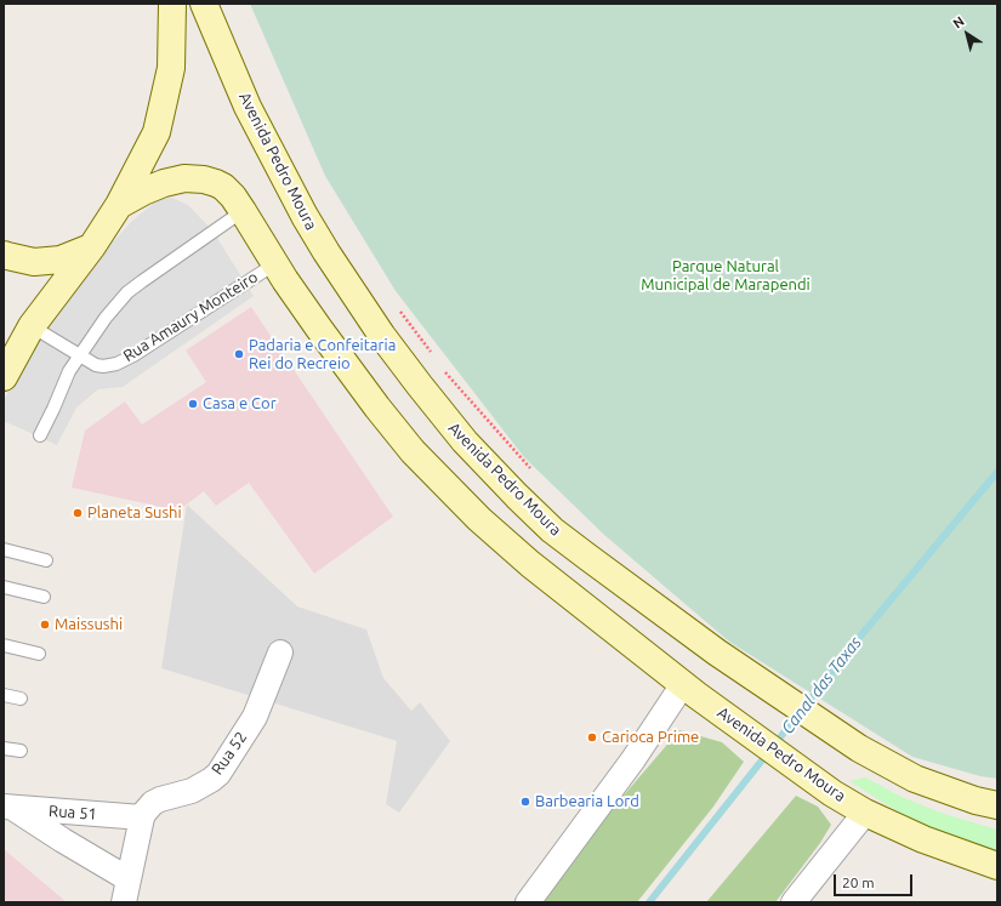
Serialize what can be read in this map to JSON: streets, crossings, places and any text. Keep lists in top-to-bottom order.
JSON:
{
  "streets": {
    "main road": ["Avenida Pedro Moura"],
    "street": ["Rua 52", "Rua 51"],
    "lane": ["Rua Amaury Monteiro"]
  },
  "crossings": [
    ["Avenida Pedro Moura", "Rua Amaury Monteiro"],
    ["Rua 52", "Rua 51"]
  ],
  "water": ["Canal das Taxas"],
  "parks": ["Parque Natural Municipal de Marapendi"],
  "places": [
    "Padaria e Confeitaria Rei do Recreio",
    "Casa e Cor",
    "Planeta Sushi",
    "Maissushi",
    "Carioca Prime",
    "Barbearia Lord"
  ],
  "scale_bar": "20 m",
  "north": "top left"
}
